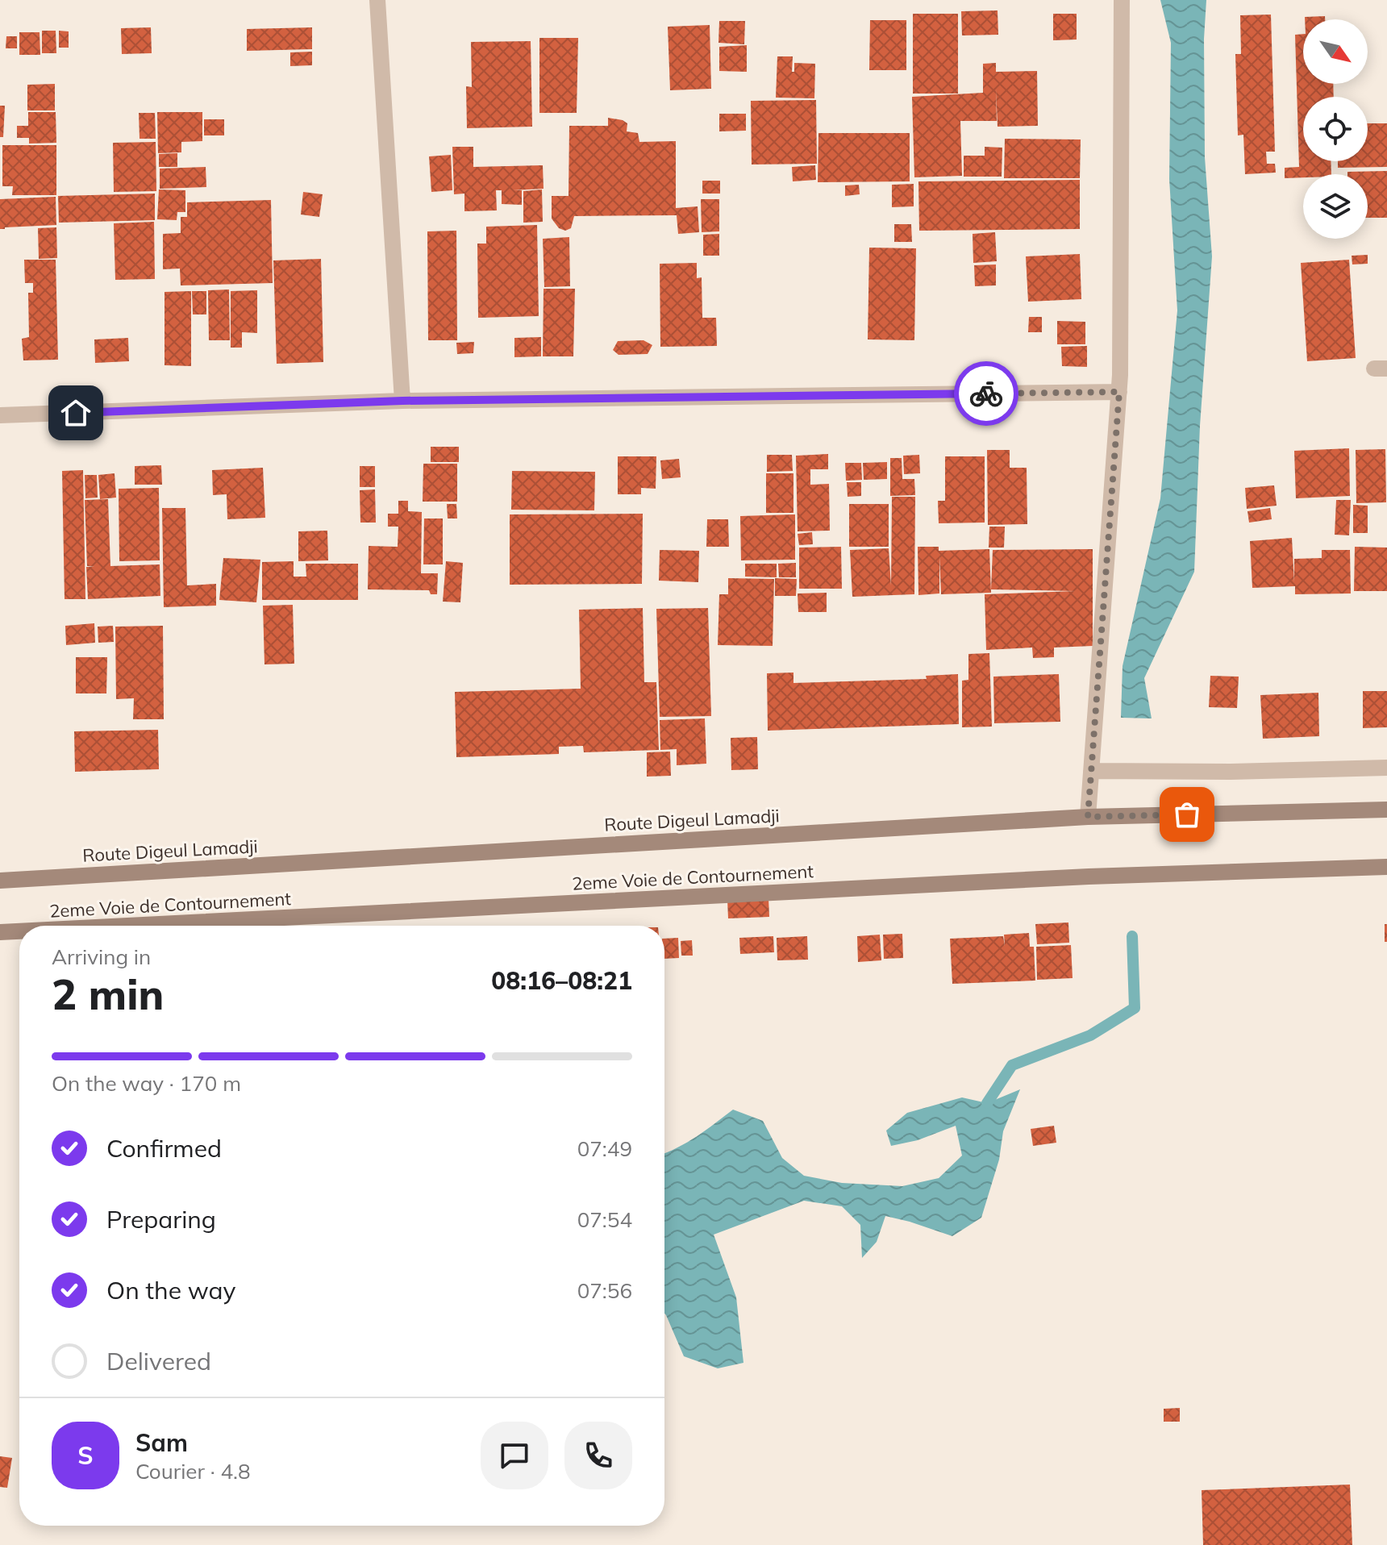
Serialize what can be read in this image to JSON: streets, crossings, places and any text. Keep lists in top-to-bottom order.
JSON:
{
  "streets": {
    "main road": ["Route Digeul Lamadji", "2eme Voie de Contournement"]
  },
  "north": "bottom right",
  "page": {
    "heading": ["2 min", "Arriving in", "08:16–08:21"],
    "panel": ["Sam", "Courier · 4.8"],
    "bar": "On the way · 170 m",
    "list": [
      ["Confirmed", "07:49"],
      ["Preparing", "07:54"],
      ["On the way", "07:56"],
      "Delivered"
    ],
    "round": "S"
  }
}
